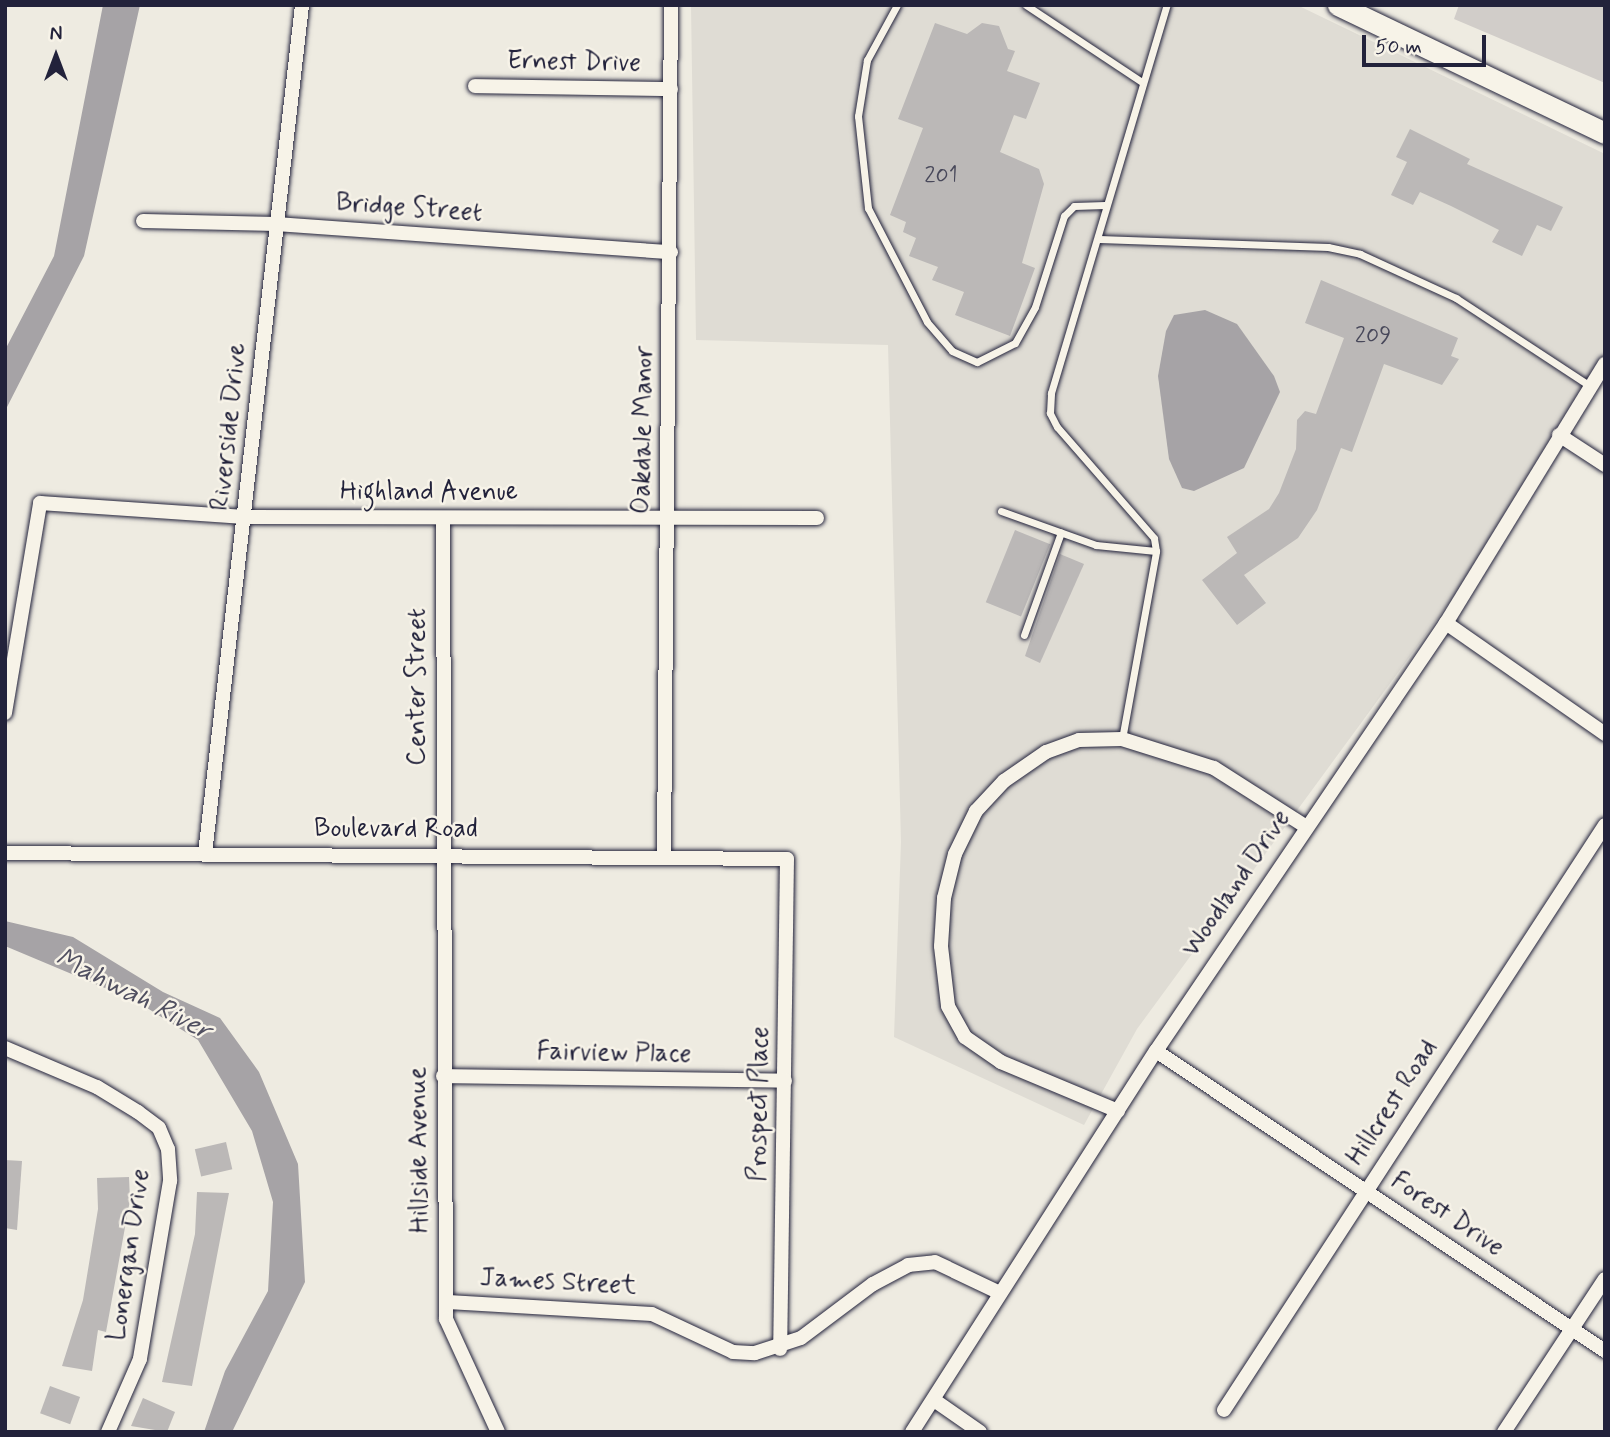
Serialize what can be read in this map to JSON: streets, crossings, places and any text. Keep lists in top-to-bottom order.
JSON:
{
  "streets": {
    "street": [
      "Ernest Drive",
      "Bridge Street",
      "Riverside Drive",
      "Oakdale Manor",
      "Highland Avenue",
      "Center Street",
      "Boulevard Road",
      "Woodland Drive",
      "Fairview Place",
      "Hillcrest Road",
      "Prospect Place",
      "Hillside Avenue",
      "Forest Drive",
      "Lonergan Drive",
      "James Street"
    ]
  },
  "crossings": [
    ["Ernest Drive", "Oakdale Manor"],
    ["Bridge Street", "Riverside Drive"],
    ["Bridge Street", "Oakdale Manor"],
    ["Riverside Drive", "Highland Avenue"],
    ["Riverside Drive", "Boulevard Road"],
    ["Oakdale Manor", "Highland Avenue"],
    ["Oakdale Manor", "Boulevard Road"],
    ["Highland Avenue", "Center Street"],
    ["Center Street", "Boulevard Road"],
    ["Center Street", "Hillside Avenue"],
    ["Boulevard Road", "Prospect Place"],
    ["Boulevard Road", "Hillside Avenue"],
    ["Woodland Drive", "Forest Drive"],
    ["Woodland Drive", "James Street"],
    ["Fairview Place", "Prospect Place"],
    ["Fairview Place", "Hillside Avenue"],
    ["Hillcrest Road", "Forest Drive"],
    ["Prospect Place", "James Street"],
    ["Hillside Avenue", "James Street"]
  ],
  "water": ["Mahwah River"],
  "house_numbers": ["201", "209"],
  "scale_bar": "50 m",
  "north": "top"
}
